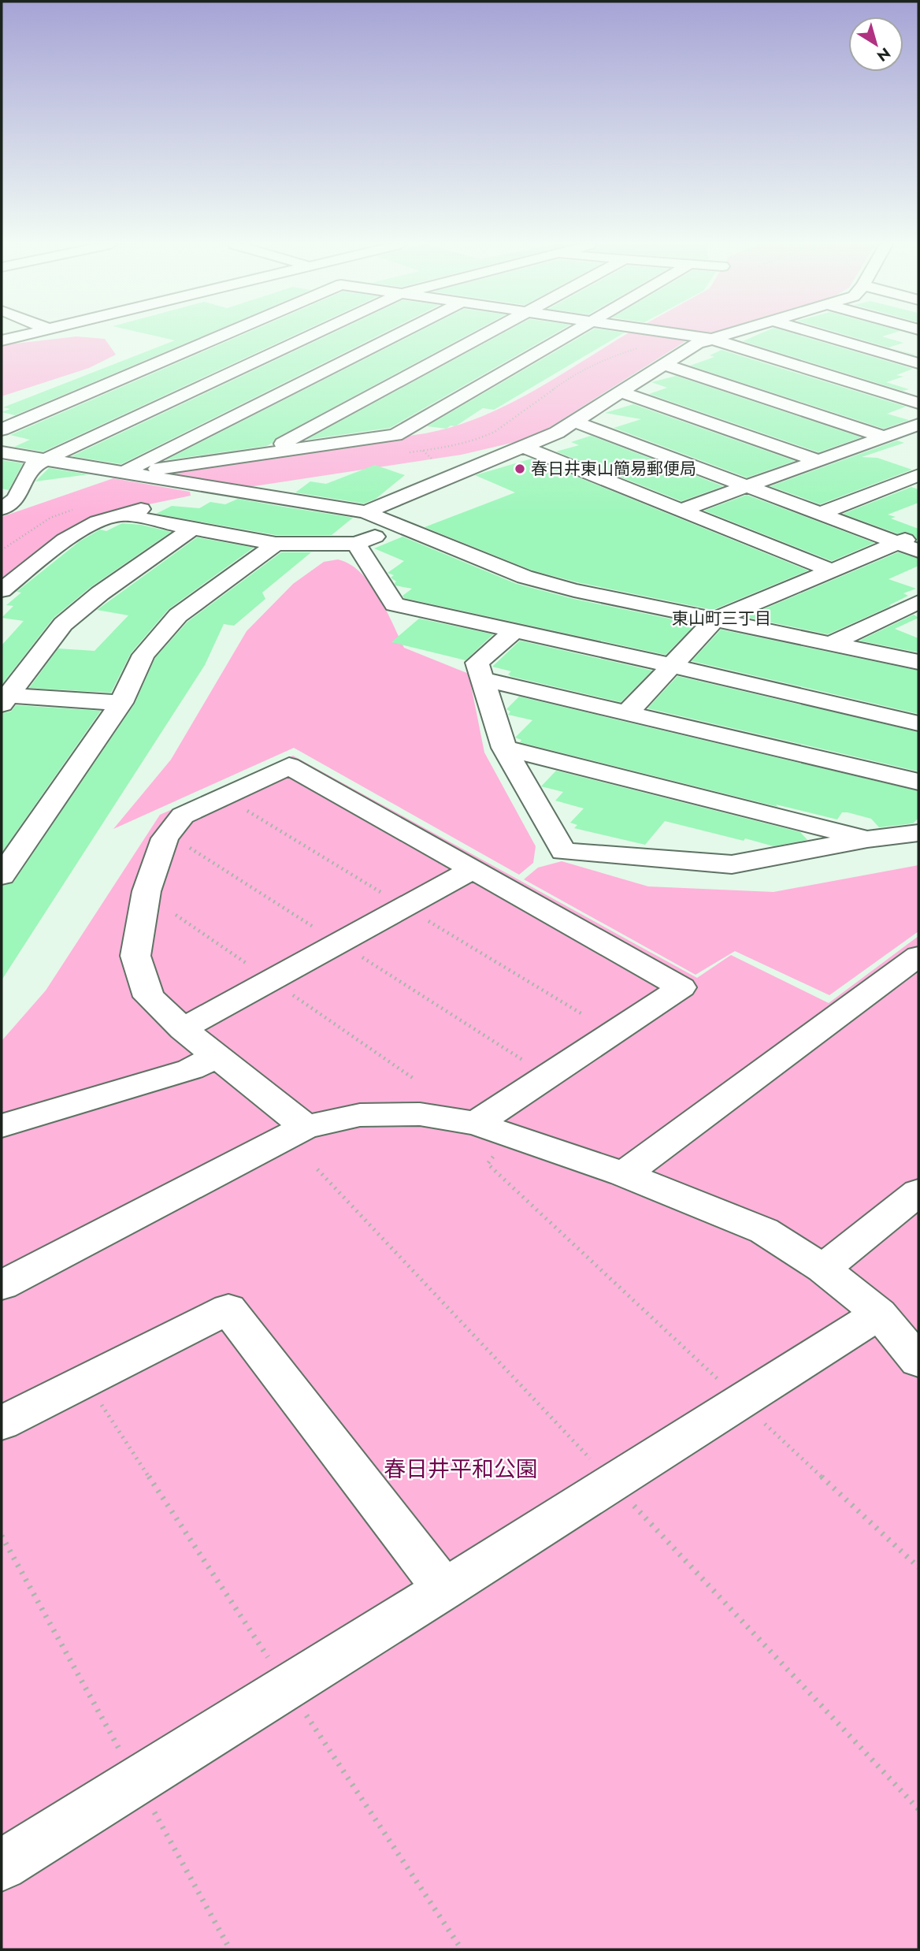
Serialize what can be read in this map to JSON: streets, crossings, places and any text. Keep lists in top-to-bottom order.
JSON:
{
  "districts": ["東山町三丁目"],
  "parks": ["春日井平和公園"],
  "places": ["春日井東山簡易郵便局"],
  "north": "bottom right"
}
